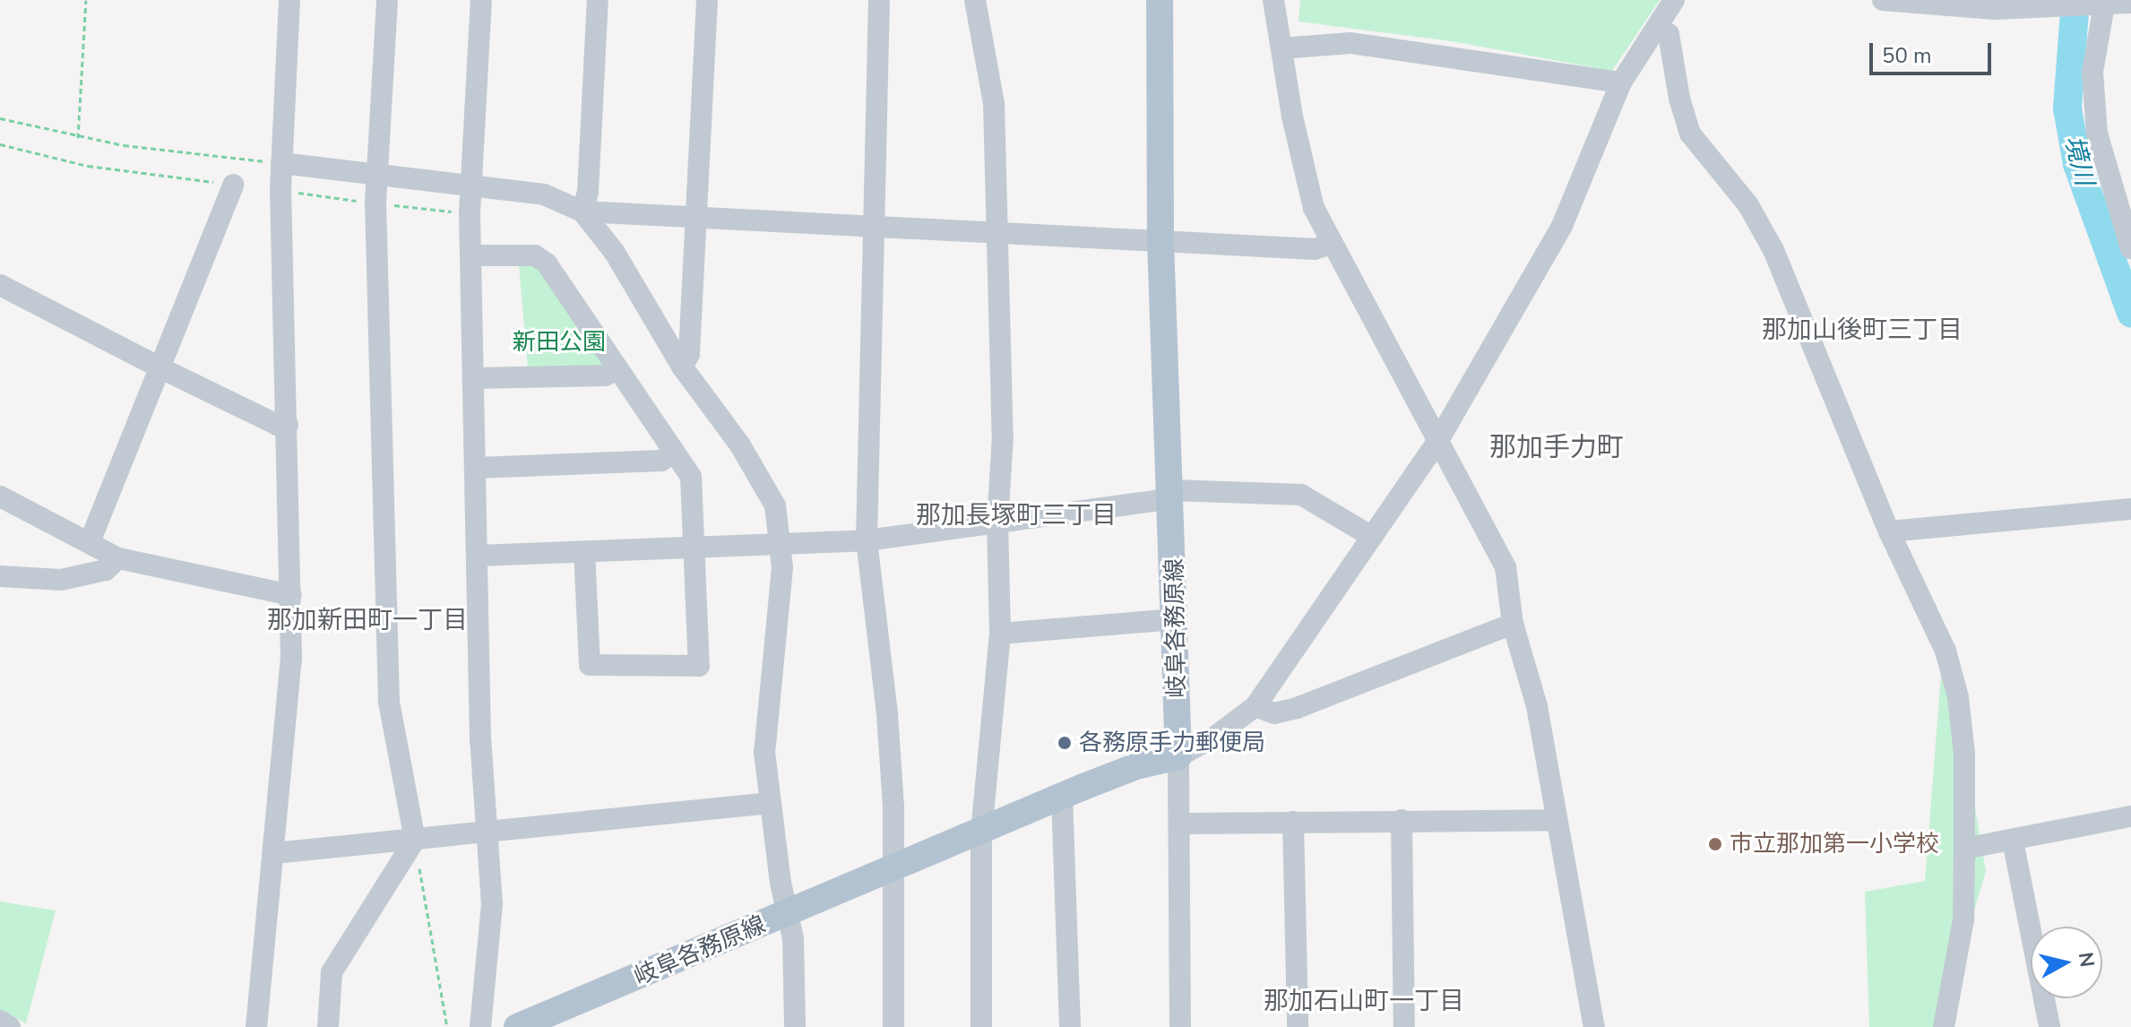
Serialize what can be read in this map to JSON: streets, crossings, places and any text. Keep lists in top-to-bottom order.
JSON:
{
  "streets": {
    "main road": ["岐阜各務原線"]
  },
  "districts": [
    "那加山後町三丁目",
    "那加手力町",
    "那加長塚町三丁目",
    "那加新田町一丁目",
    "那加石山町一丁目"
  ],
  "water": ["境川"],
  "parks": ["新田公園"],
  "places": ["各務原手力郵便局", "市立那加第一小学校"],
  "scale_bar": "50 m",
  "north": "right"
}
